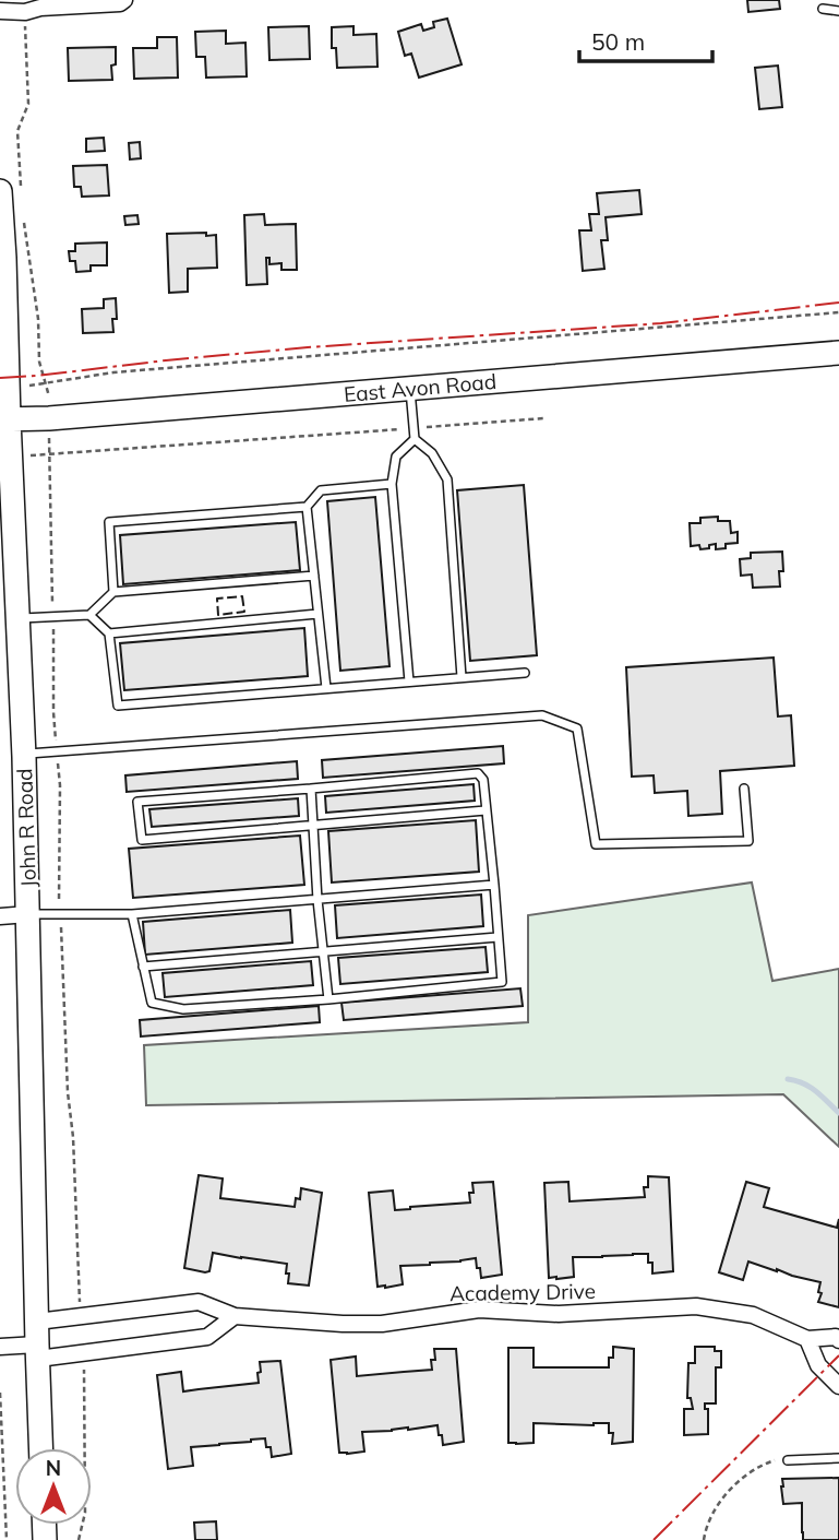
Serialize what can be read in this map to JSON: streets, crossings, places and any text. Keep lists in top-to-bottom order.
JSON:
{
  "streets": {
    "main road": ["East Avon Road", "John R Road"],
    "street": ["Academy Drive"]
  },
  "crossings": [
    ["East Avon Road", "John R Road"],
    ["John R Road", "Academy Drive"]
  ],
  "scale_bar": "50 m",
  "north": "top"
}
